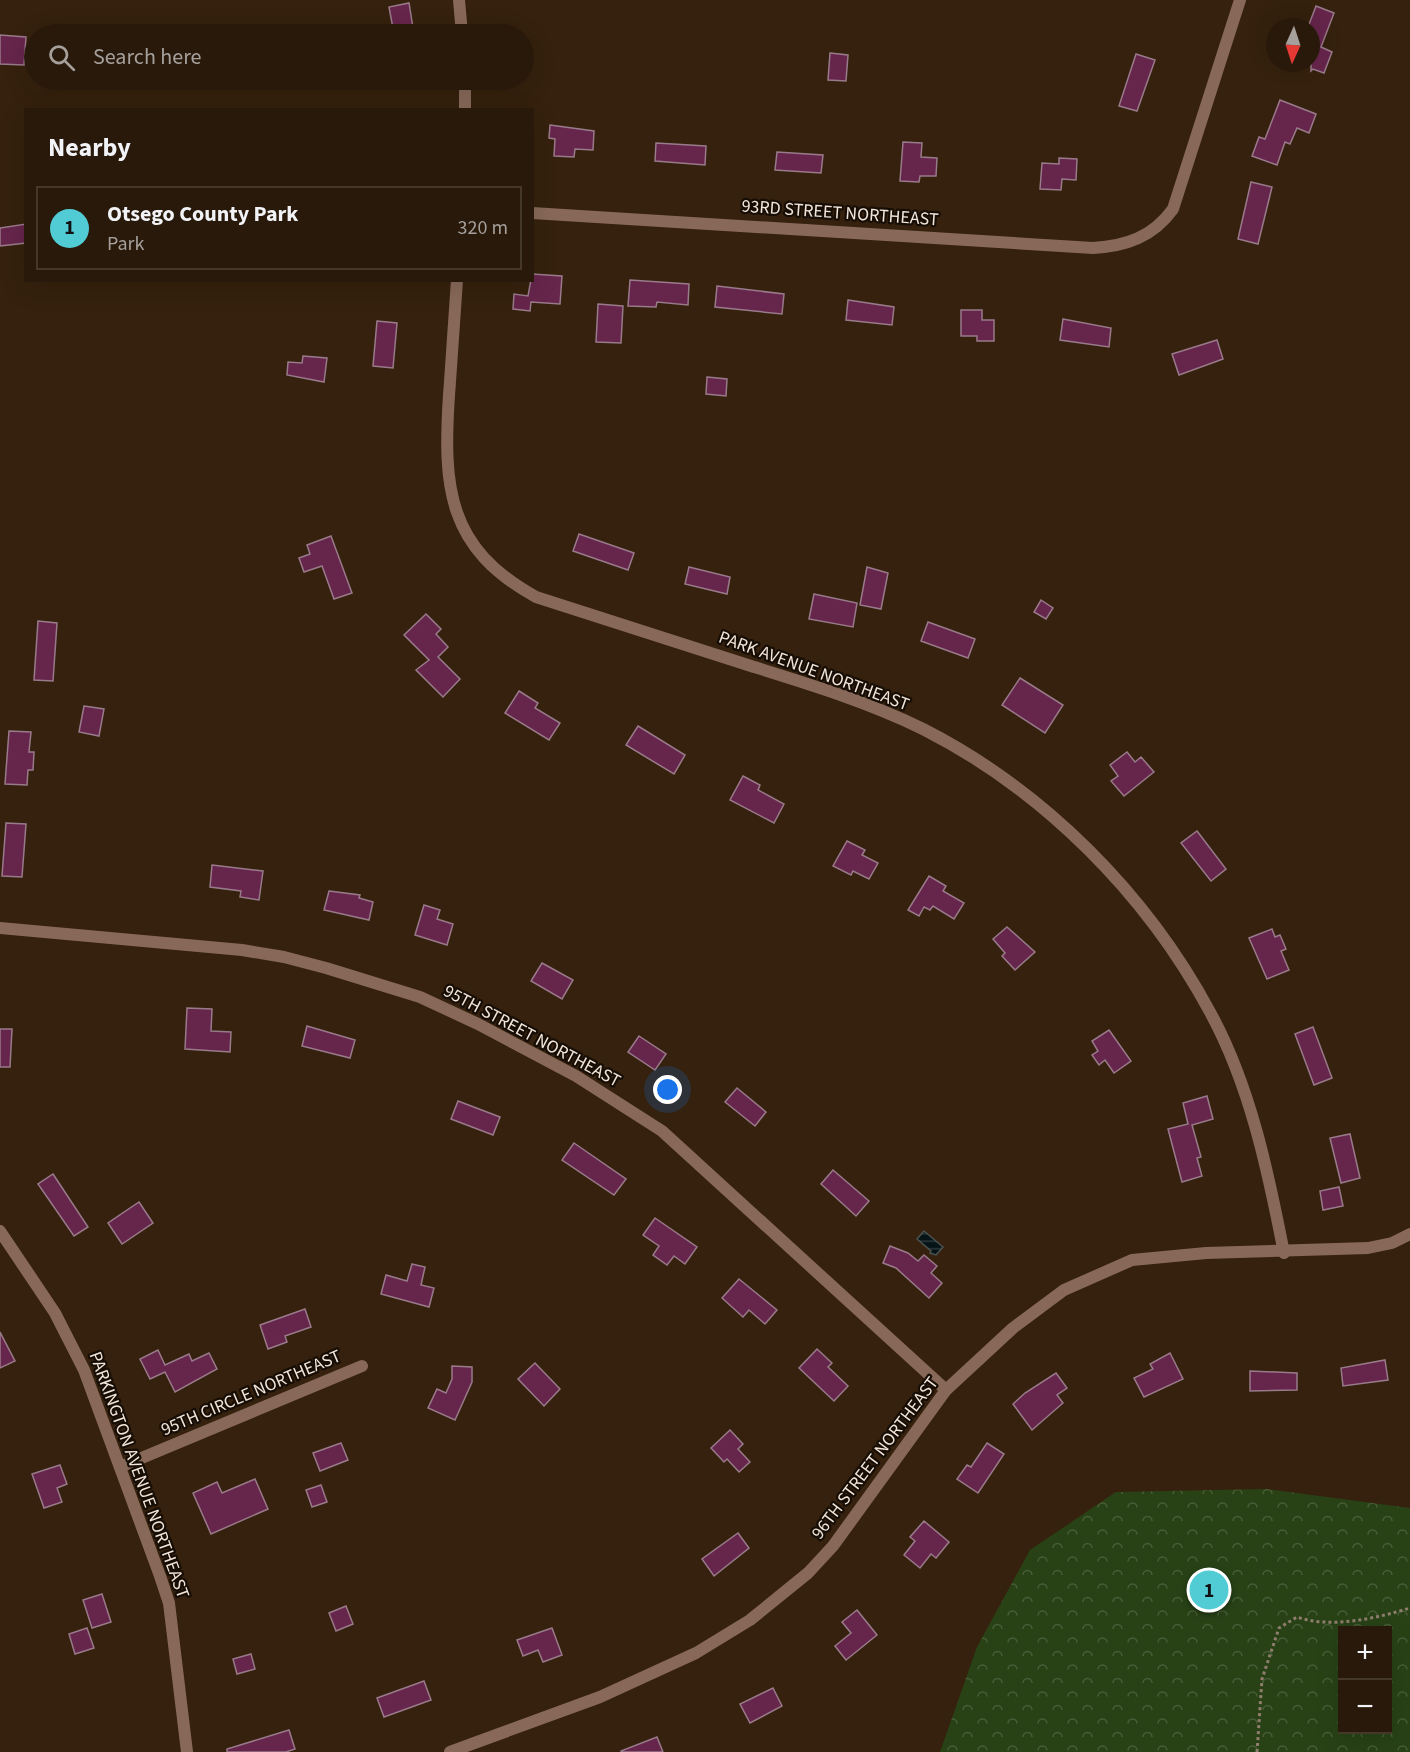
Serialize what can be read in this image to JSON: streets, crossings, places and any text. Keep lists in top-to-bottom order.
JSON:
{
  "streets": {
    "street": [
      "93RD STREET NORTHEAST",
      "PARK AVENUE NORTHEAST",
      "95TH STREET NORTHEAST",
      "95TH CIRCLE NORTHEAST",
      "96TH STREET NORTHEAST",
      "PARKINGTON AVENUE NORTHEAST"
    ]
  },
  "crossings": [
    ["PARK AVENUE NORTHEAST", "96TH STREET NORTHEAST"],
    ["95TH STREET NORTHEAST", "96TH STREET NORTHEAST"],
    ["95TH CIRCLE NORTHEAST", "PARKINGTON AVENUE NORTHEAST"]
  ],
  "north": "bottom",
  "page": {
    "search": "Search here",
    "heading": "Nearby",
    "list": [
      {
        "mark": "1",
        "name": "Otsego County Park",
        "note": "Park",
        "value": "320 m"
      }
    ],
    "pins": "1",
    "map_buttons": ["+", "−"]
  }
}
